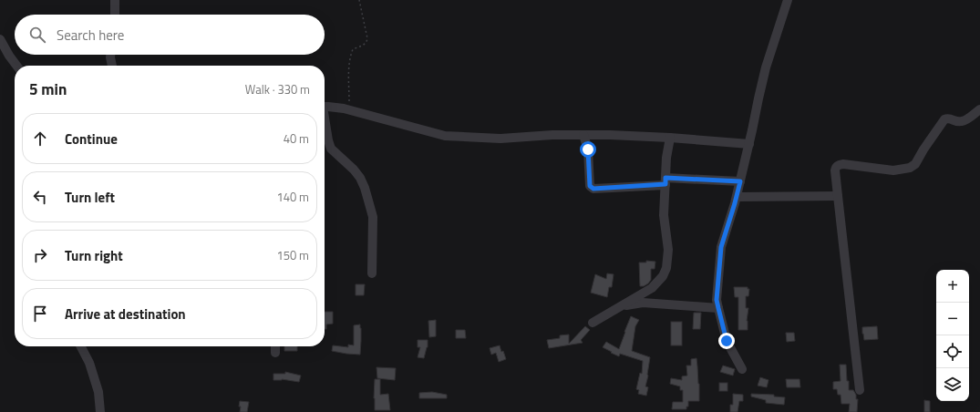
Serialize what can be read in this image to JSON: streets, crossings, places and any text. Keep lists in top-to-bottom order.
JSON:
{
  "page": {
    "search": "Search here",
    "heading": ["5 min", "Walk · 330 m"],
    "list": [
      ["Continue", "40 m"],
      ["Turn left", "140 m"],
      ["Turn right", "150 m"],
      "Arrive at destination"
    ],
    "map_buttons": ["+", "−"]
  }
}
